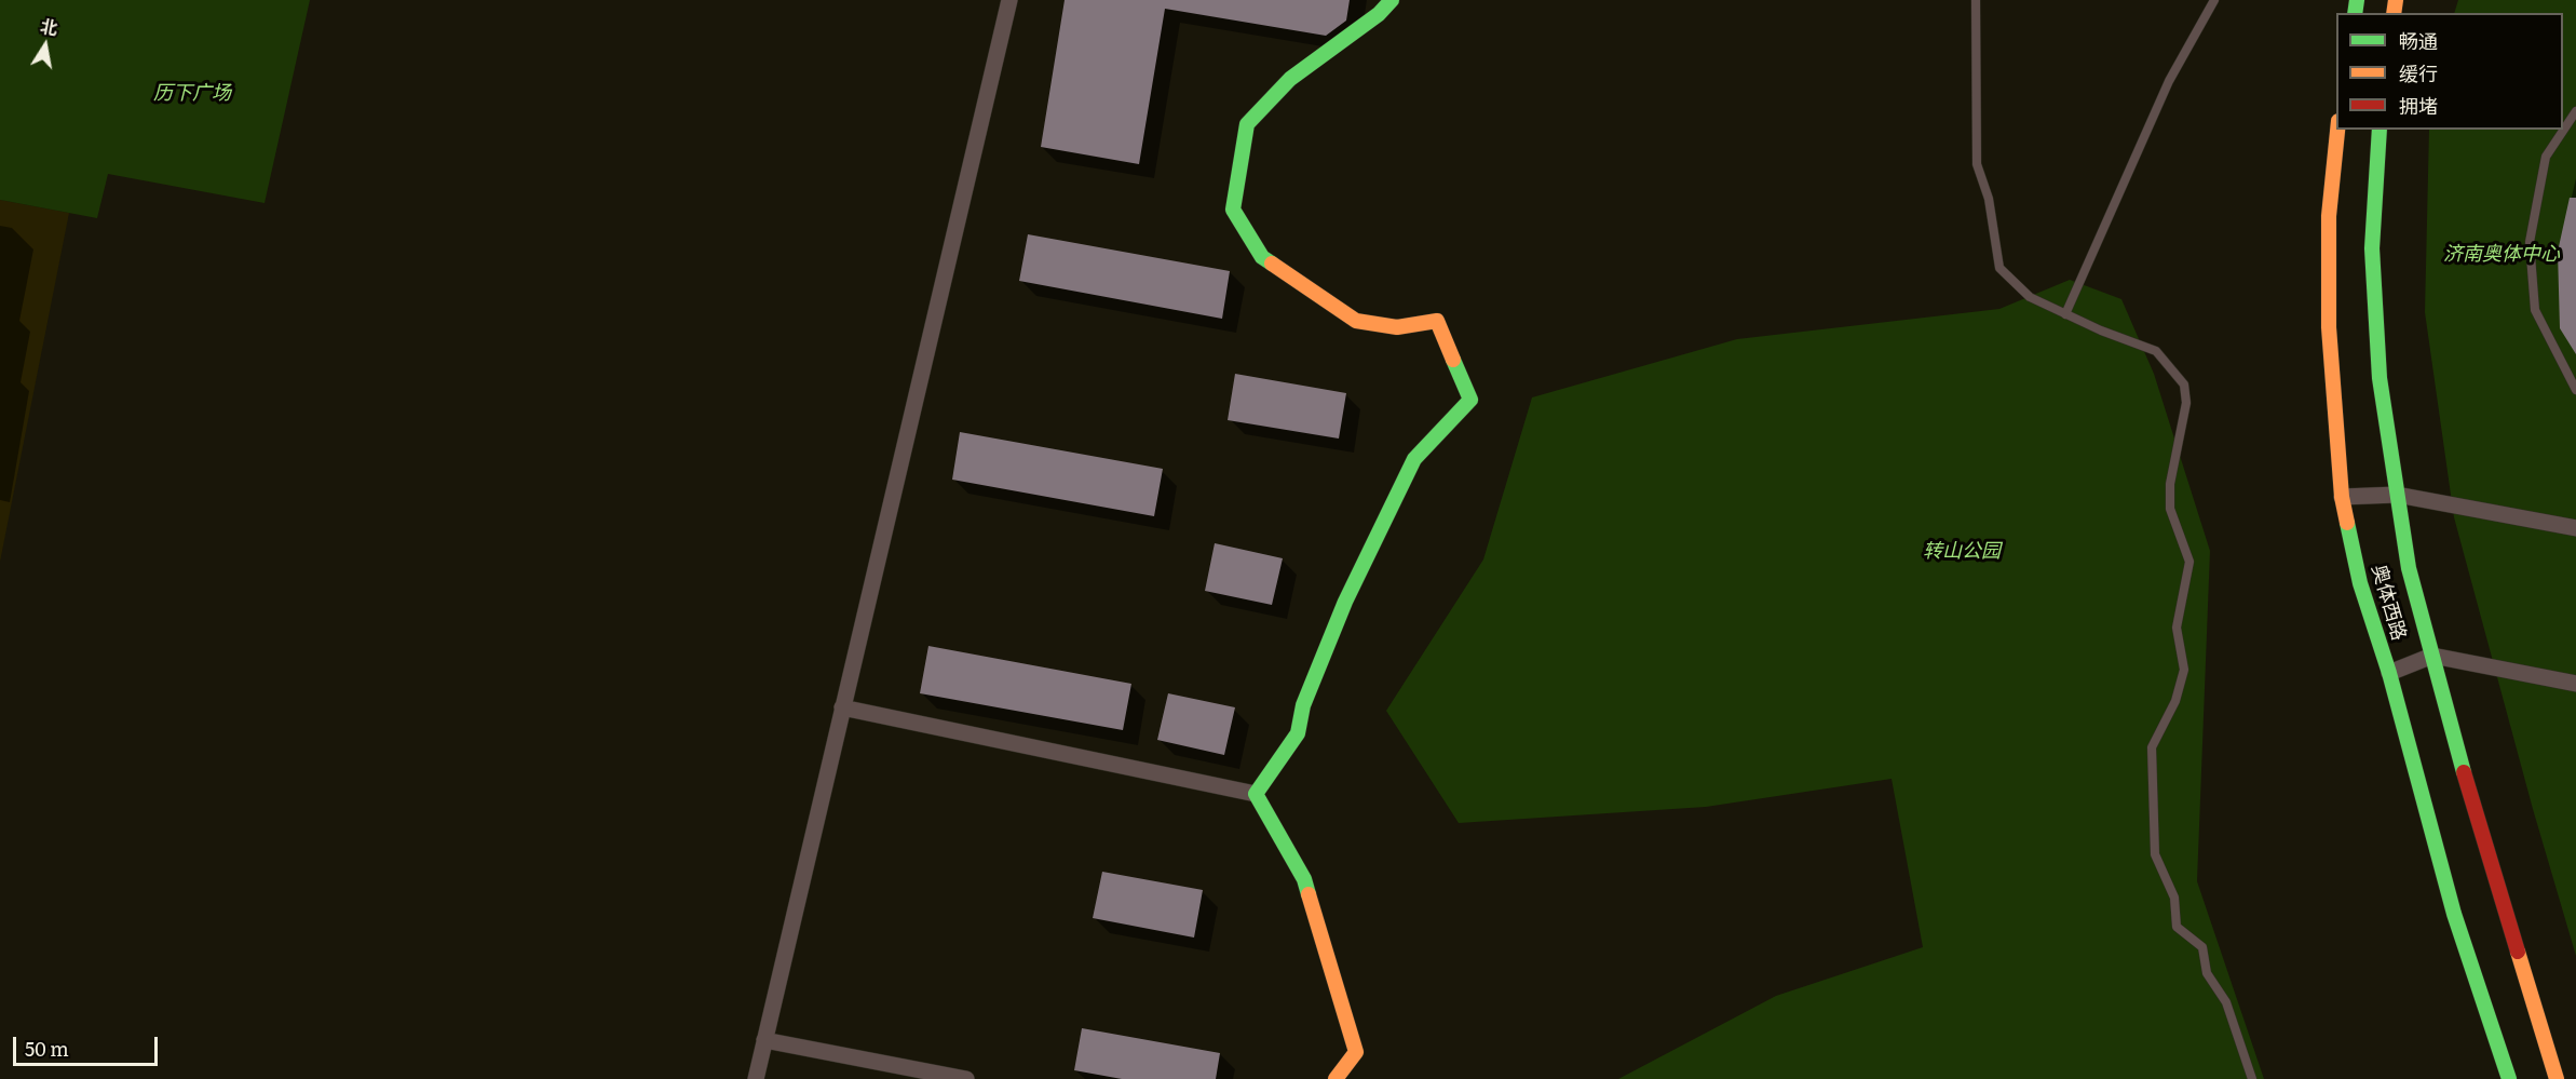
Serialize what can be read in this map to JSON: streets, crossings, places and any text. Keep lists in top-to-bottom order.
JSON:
{
  "streets": {
    "main road": ["奥体西路"]
  },
  "parks": ["历下广场", "济南奥体中心", "转山公园"],
  "legend": ["畅通", "缓行", "拥堵"],
  "scale_bar": "50 m",
  "north": "top"
}
